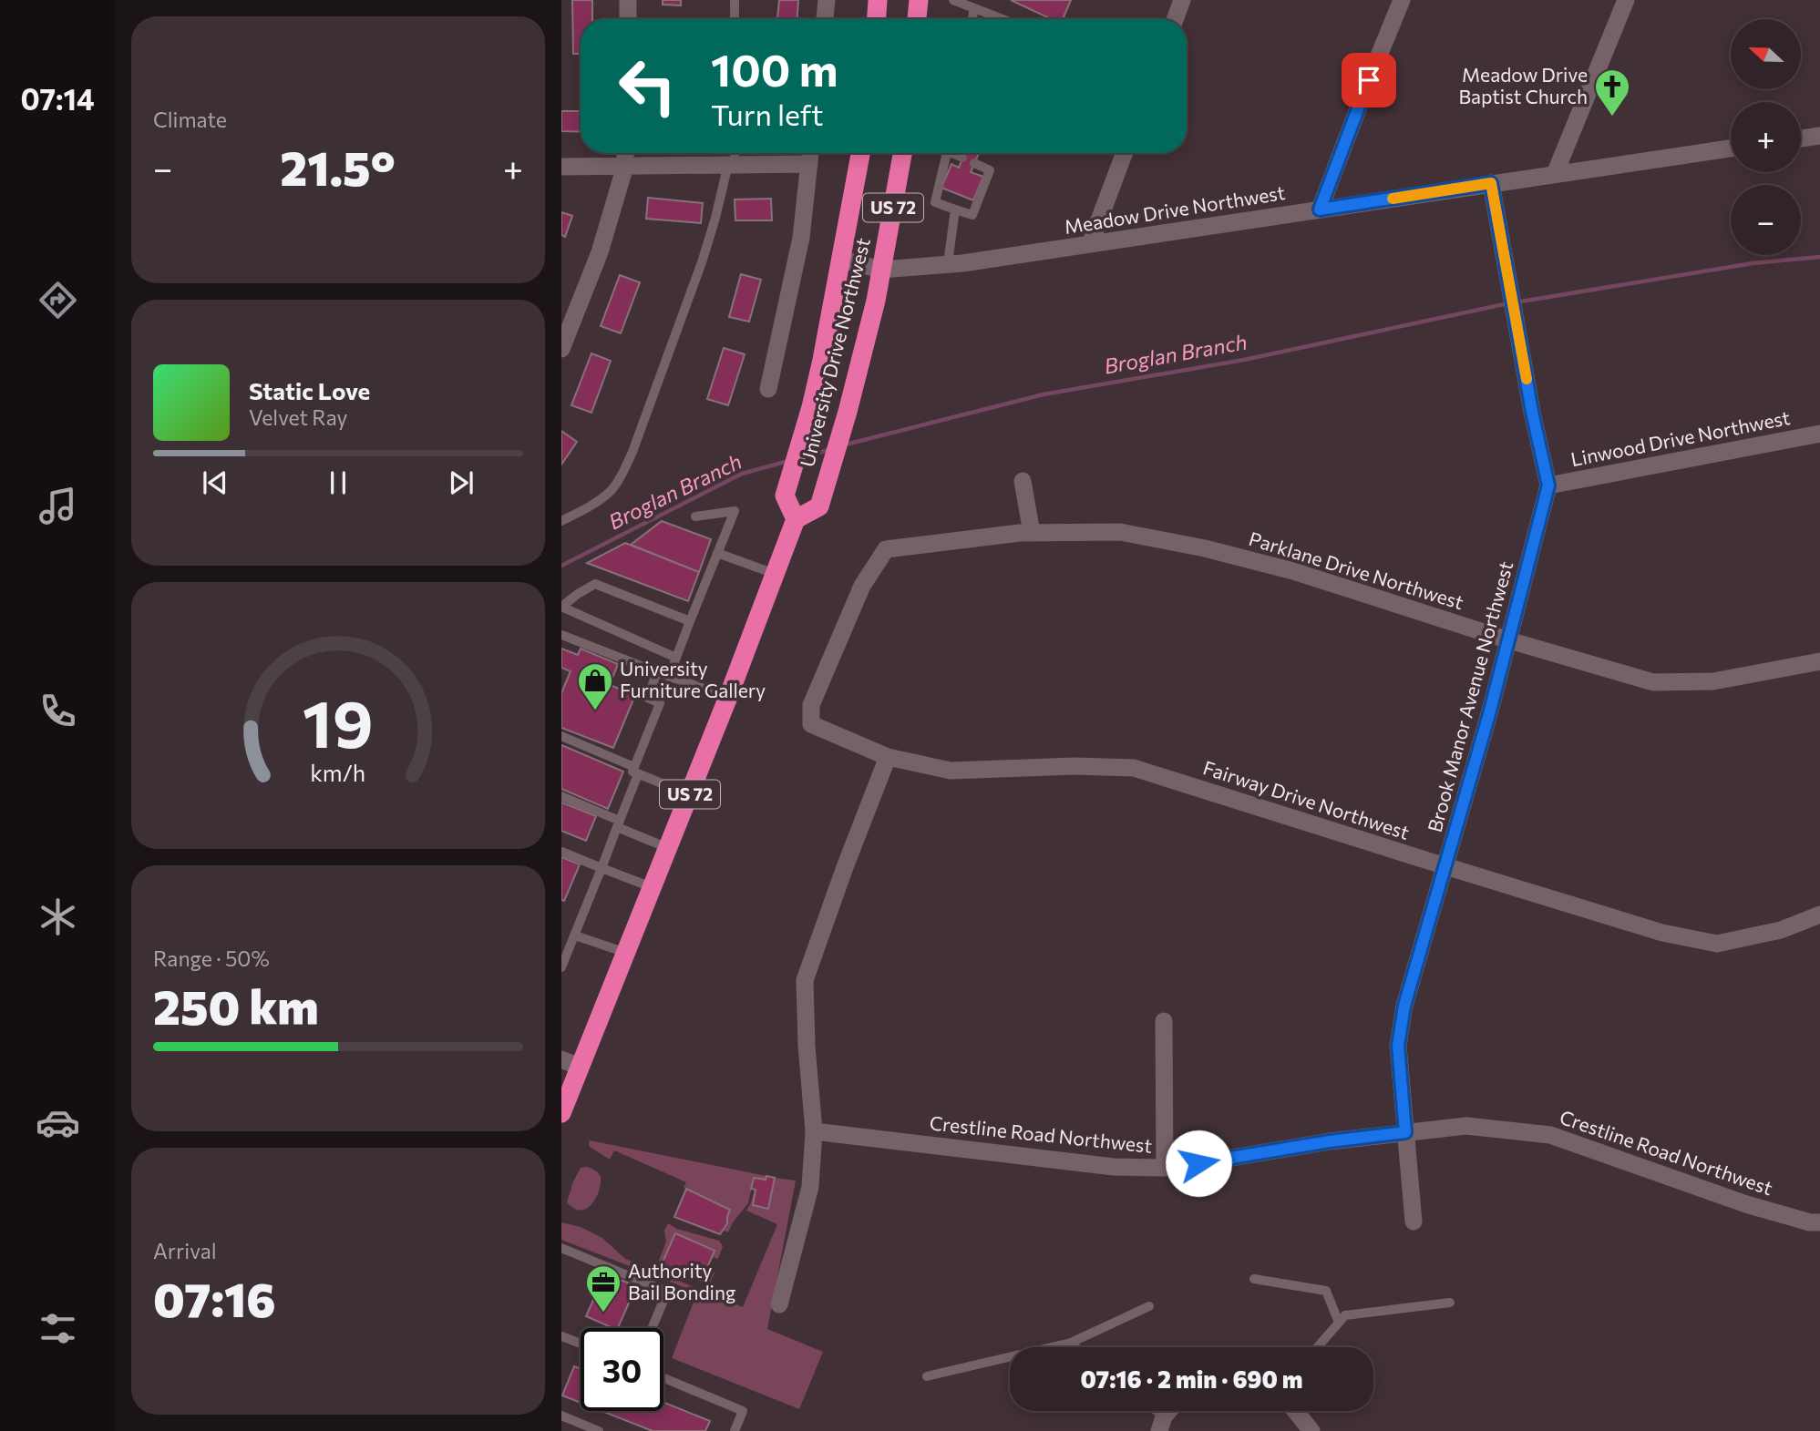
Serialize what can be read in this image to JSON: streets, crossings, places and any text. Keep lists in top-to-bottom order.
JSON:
{
  "streets": {
    "highway": ["US 72", "University Drive Northwest"],
    "street": [
      "Meadow Drive Northwest",
      "Linwood Drive Northwest",
      "Parklane Drive Northwest",
      "Brook Manor Avenue Northwest",
      "Fairway Drive Northwest",
      "Crestline Road Northwest"
    ]
  },
  "crossings": [
    ["US 72", "University Drive Northwest"],
    ["Meadow Drive Northwest", "University Drive Northwest"],
    ["Meadow Drive Northwest", "Brook Manor Avenue Northwest"],
    ["Linwood Drive Northwest", "Brook Manor Avenue Northwest"],
    ["Parklane Drive Northwest", "Brook Manor Avenue Northwest"],
    ["Parklane Drive Northwest", "Fairway Drive Northwest"],
    ["Brook Manor Avenue Northwest", "Fairway Drive Northwest"],
    ["Brook Manor Avenue Northwest", "Crestline Road Northwest"]
  ],
  "water": ["Broglan Branch"],
  "places": {
    "church": ["Meadow Drive Baptist Church"],
    "shop": ["University Furniture Gallery"],
    "office": ["Authority Bail Bonding"]
  },
  "north": "left",
  "page": {
    "tabs": "07:14",
    "tile": [
      "Climate",
      ["Range · 50%", "250 km"],
      ["Arrival", "07:16"]
    ],
    "map_buttons": ["+", "−"],
    "turn": ["100 m", "Turn left"],
    "heat": ["−", "21.5°", "+"],
    "song": ["Static Love", "Velvet Ray"],
    "limit": "30",
    "trip": "07:16 · 2 min · 690 m",
    "gauge": ["19", "km/h"]
  }
}
